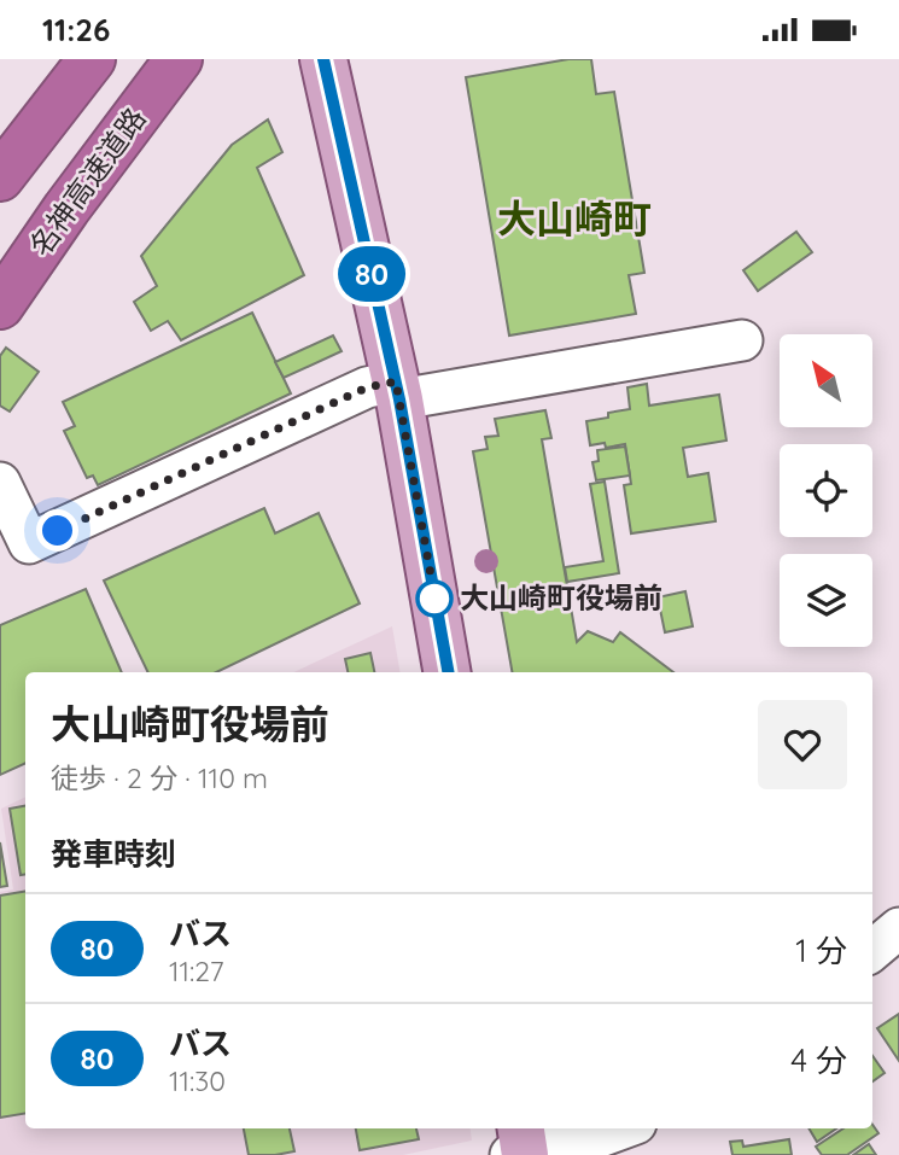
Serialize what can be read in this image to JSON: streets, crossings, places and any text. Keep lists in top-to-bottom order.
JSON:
{
  "streets": {
    "highway": ["名神高速道路"]
  },
  "districts": ["大山崎町"],
  "places": ["大山崎町役場前"],
  "lines": ["bus line 80"],
  "north": "top left",
  "page": {
    "status": "11:26",
    "on_map": "80",
    "heading": [
      ["大山崎町役場前", "徒歩 · 2 分 · 110 m"],
      "発車時刻"
    ],
    "list": [
      {
        "mark": "80",
        "name": "バス",
        "note": "11:27",
        "value": "1 分"
      },
      {
        "mark": "80",
        "name": "バス",
        "note": "11:30",
        "value": "4 分"
      }
    ]
  }
}
